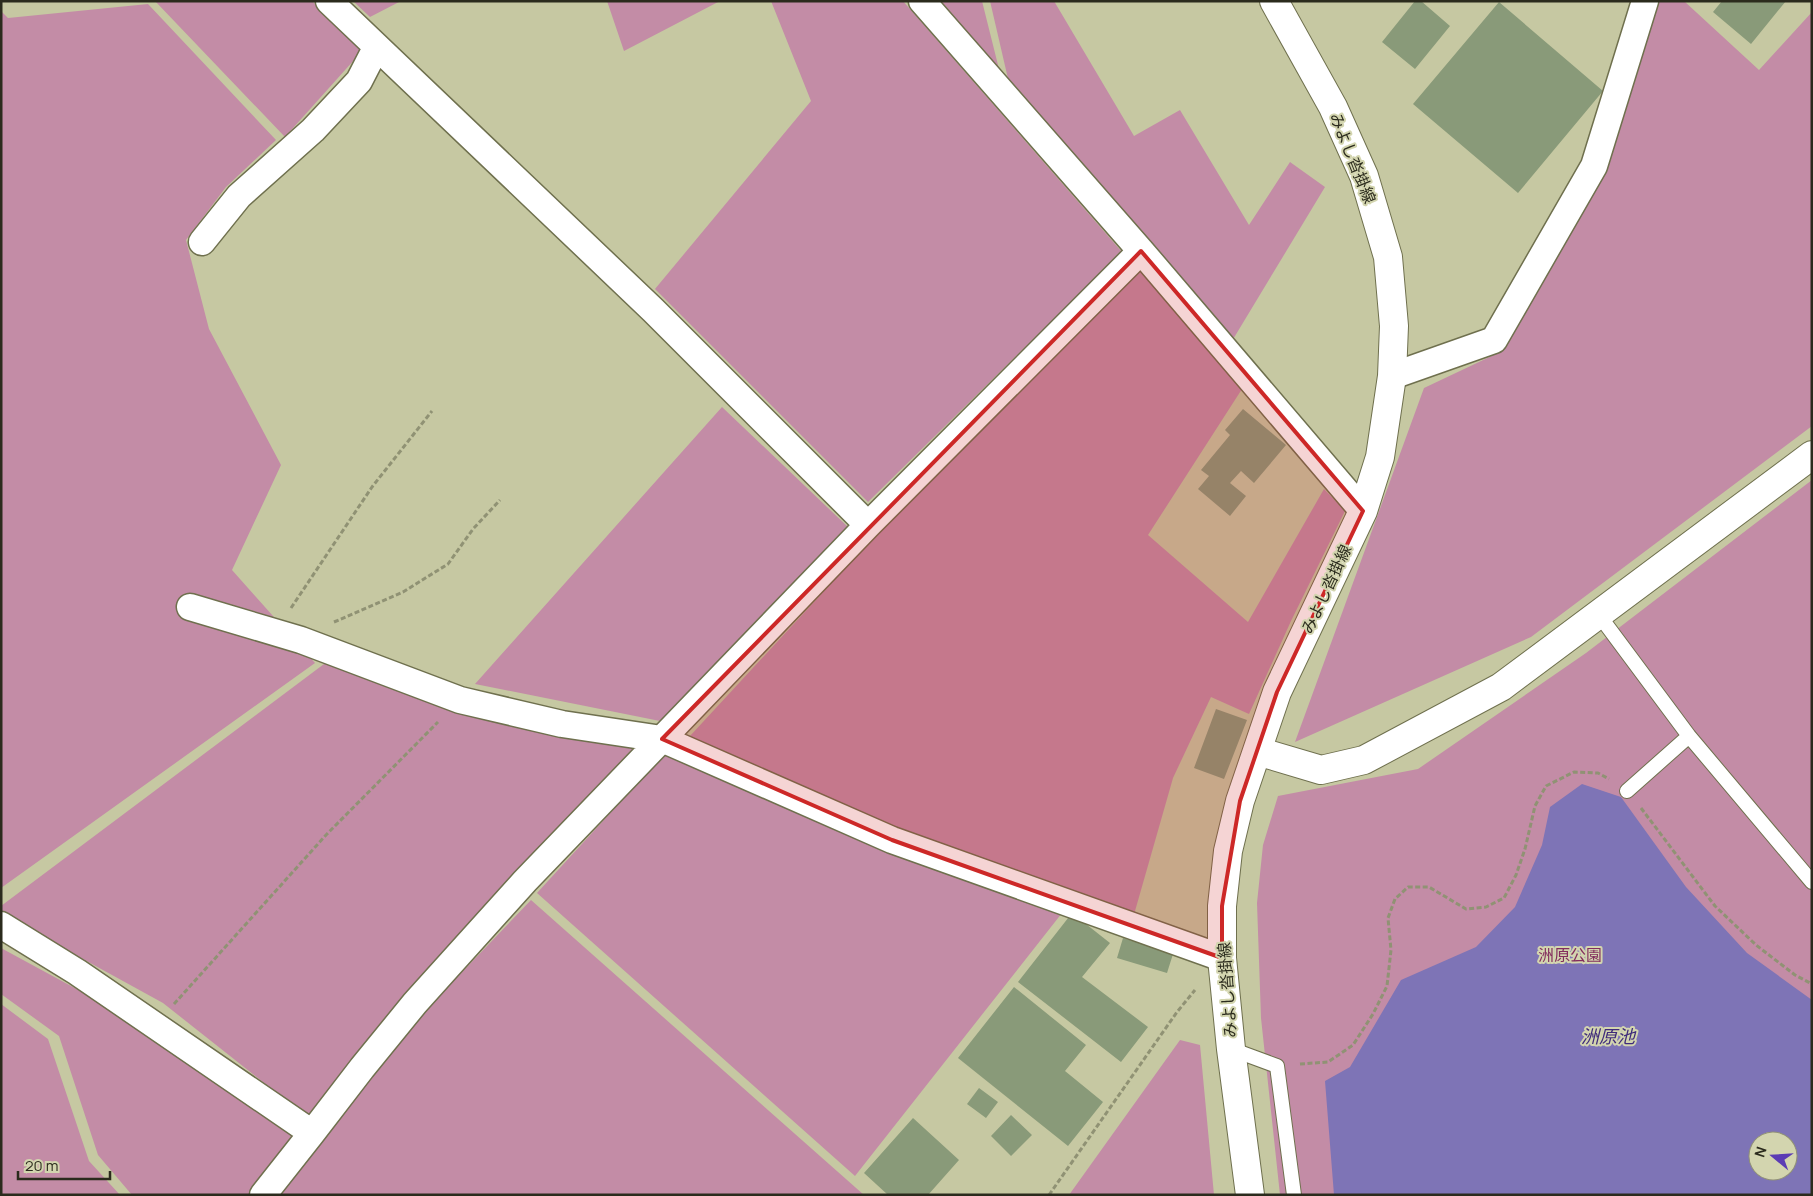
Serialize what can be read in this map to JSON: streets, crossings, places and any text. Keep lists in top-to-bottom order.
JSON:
{
  "streets": {
    "main road": ["みよし沓掛線"]
  },
  "water": ["洲原池"],
  "parks": ["洲原公園"],
  "scale_bar": "20 m",
  "north": "left"
}
